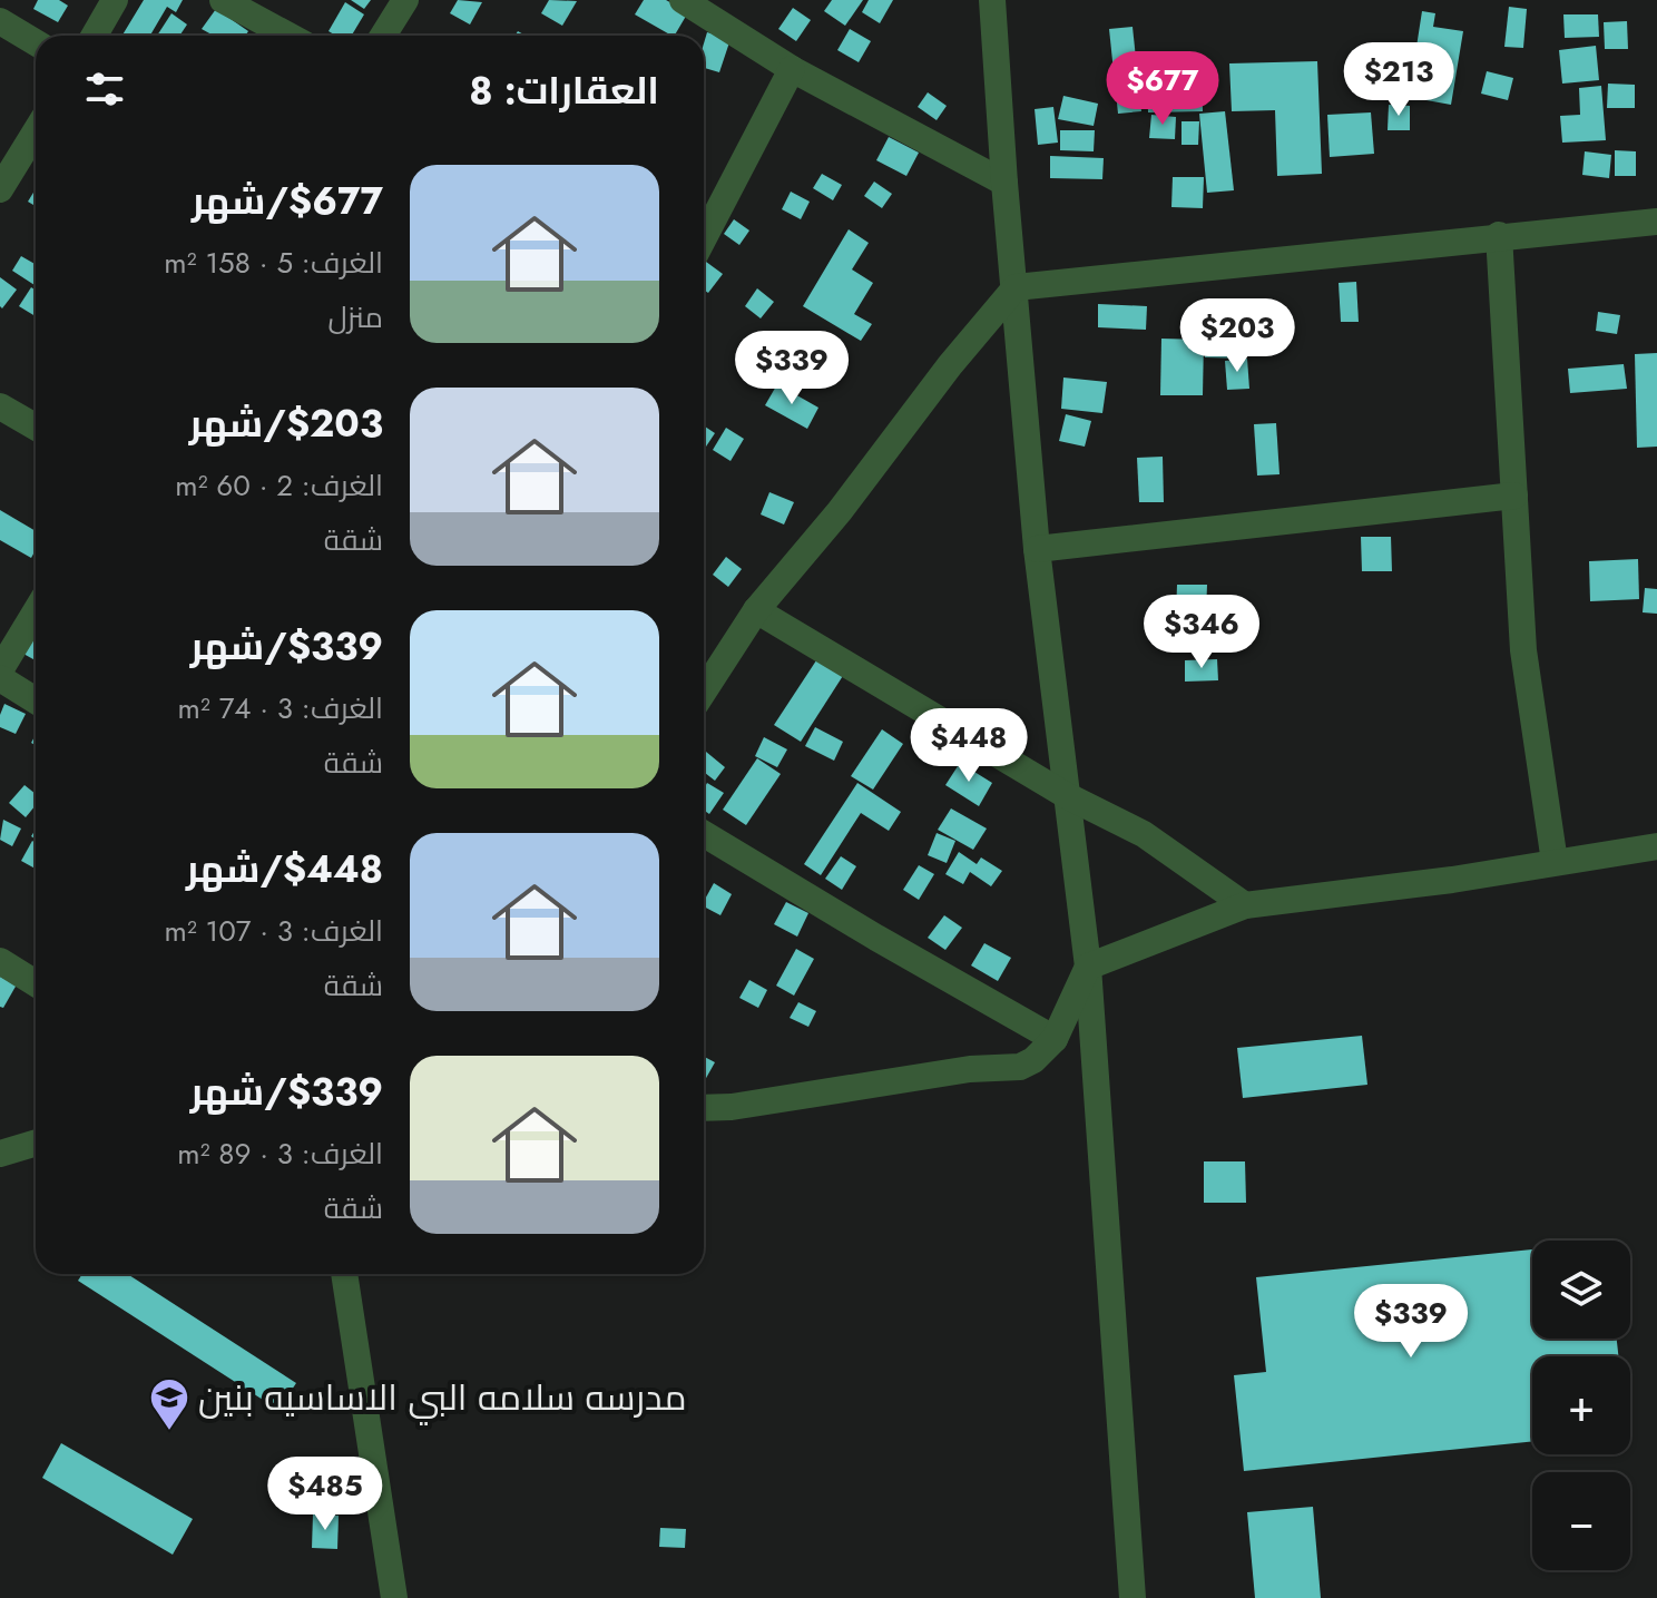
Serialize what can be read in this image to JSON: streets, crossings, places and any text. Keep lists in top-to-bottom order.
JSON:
{
  "places": {
    "school or university": ["مدرسه سلامه البي الاساسيه بنين"]
  },
  "page": {
    "heading": "العقارات: 8",
    "price": [
      "$213",
      "$677",
      "$203",
      "$339",
      "$346",
      "$448",
      "$339",
      "$485"
    ],
    "list": [
      {
        "name": "$677/شهر",
        "note": "الغرف: 5 · 158 m² · منزل"
      },
      {
        "name": "$203/شهر",
        "note": "الغرف: 2 · 60 m² · شقة"
      },
      {
        "name": "$339/شهر",
        "note": "الغرف: 3 · 74 m² · شقة"
      },
      {
        "name": "$448/شهر",
        "note": "الغرف: 3 · 107 m² · شقة"
      },
      {
        "name": "$339/شهر",
        "note": "الغرف: 3 · 89 m² · شقة"
      }
    ],
    "map_buttons": ["+", "−"]
  }
}
